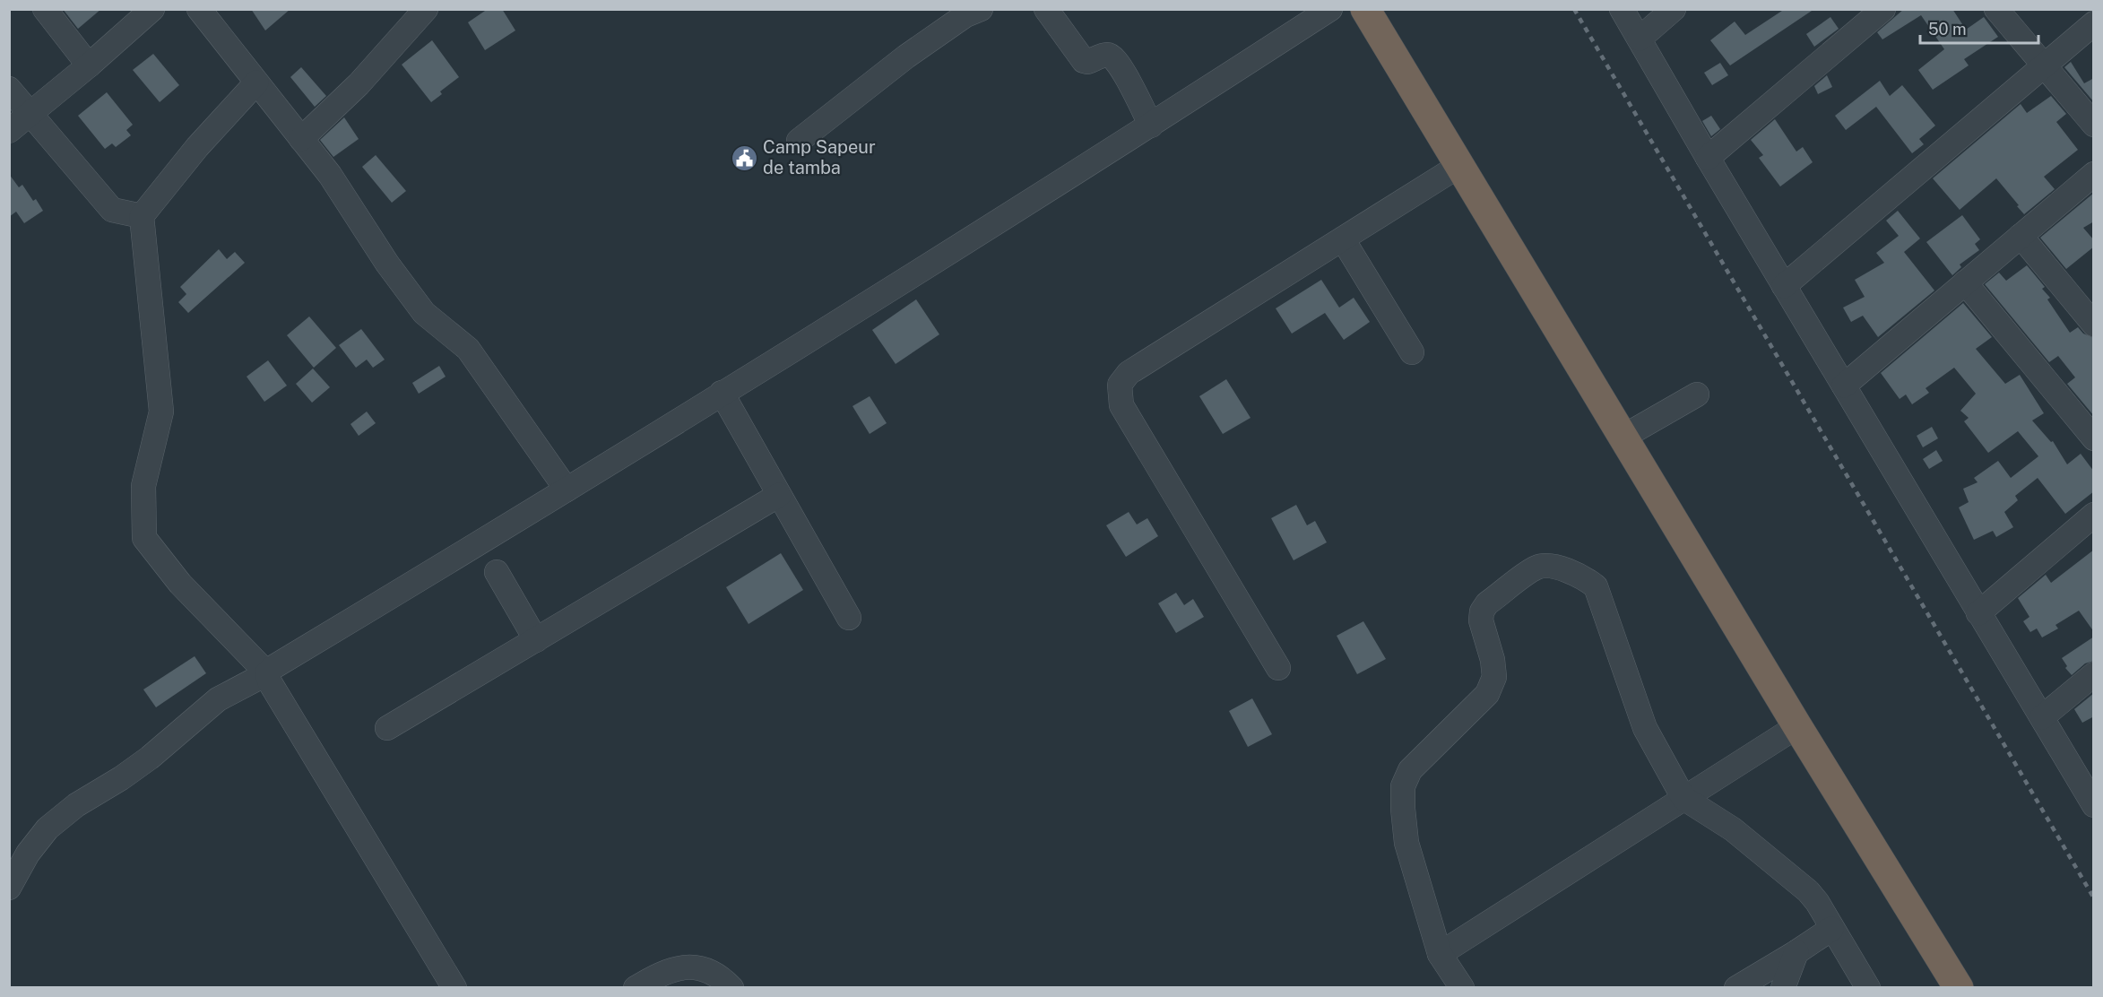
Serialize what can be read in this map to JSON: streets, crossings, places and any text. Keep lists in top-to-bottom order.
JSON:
{
  "places": {
    "public building": ["Camp Sapeur de tamba"]
  },
  "scale_bar": "50 m"
}
